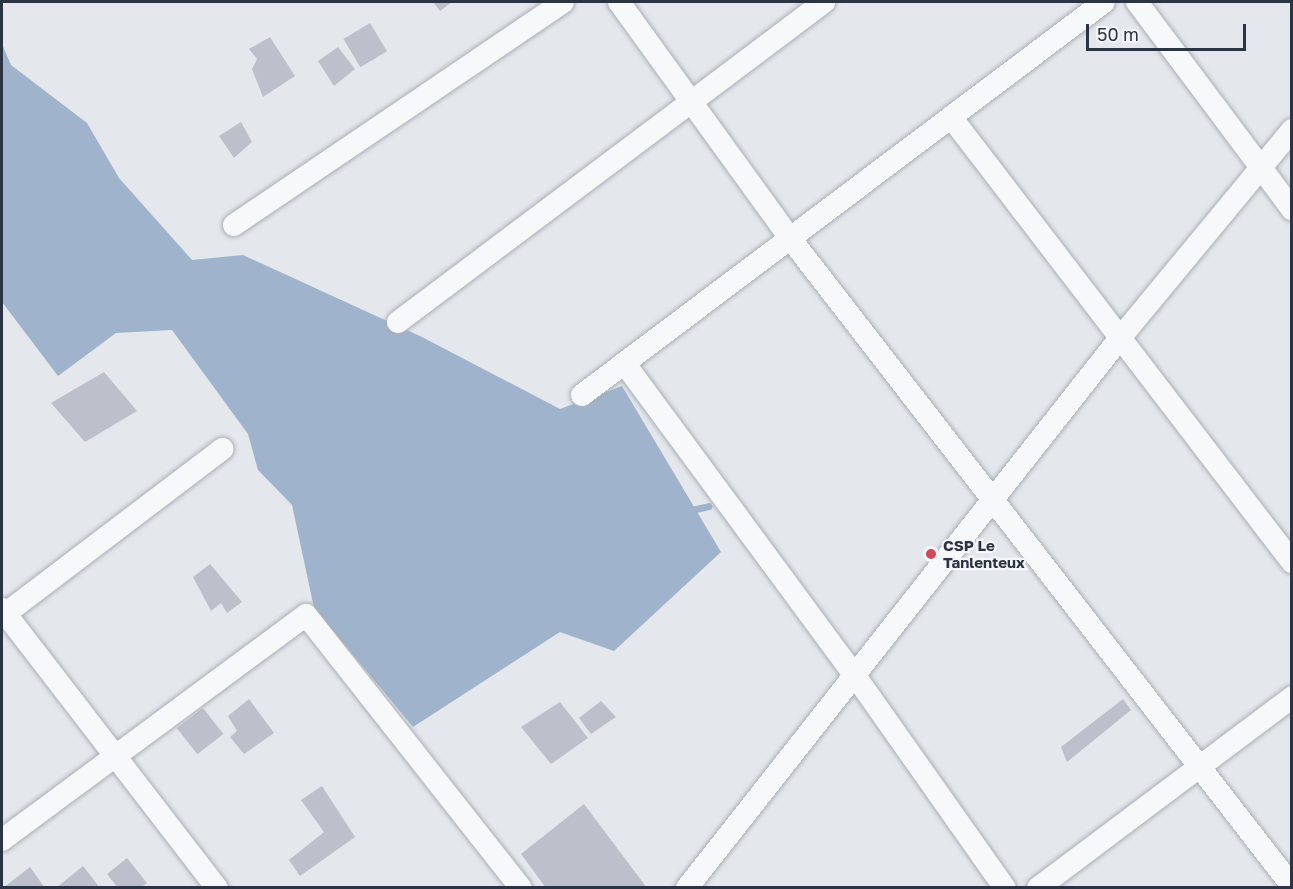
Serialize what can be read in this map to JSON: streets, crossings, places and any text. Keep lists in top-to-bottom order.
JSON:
{
  "places": ["CSP Le Tanlenteux"],
  "scale_bar": "50 m"
}
